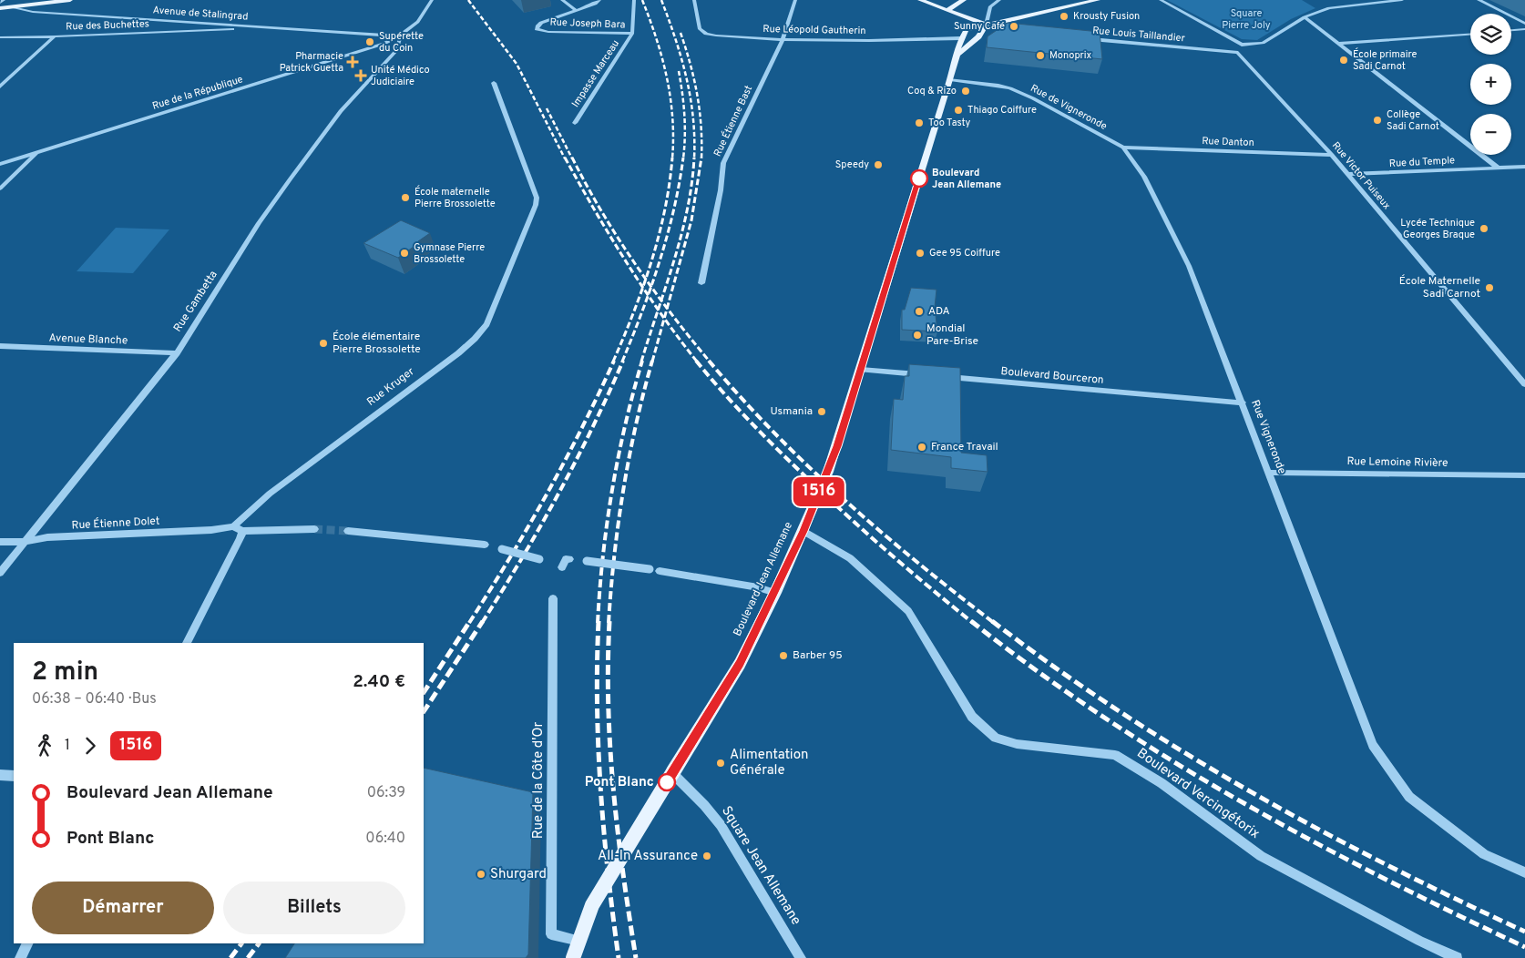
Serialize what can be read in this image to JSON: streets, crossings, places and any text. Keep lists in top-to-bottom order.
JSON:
{
  "streets": {
    "main road": ["Avenue de Stalingrad", "Boulevard Jean Allemane"],
    "street": [
      "Rue Joseph Bara",
      "Rue des Buchettes",
      "Rue Léopold Gautherin",
      "Rue Louis Taillandier",
      "Impasse Marceau",
      "Rue de la République",
      "Rue de Vigneronde",
      "Rue Étienne Bast",
      "Rue Danton",
      "Rue du Temple",
      "Rue Victor Puiseux",
      "Rue Gambetta",
      "Avenue Blanche",
      "Boulevard Bourceron",
      "Rue Kruger",
      "Rue Vigneronde",
      "Rue Lemoine Rivière",
      "Rue Étienne Dolet",
      "Rue de la Côte d'Or",
      "Boulevard Vercingétorix",
      "Square Jean Allemane"
    ]
  },
  "crossings": [
    ["Avenue de Stalingrad", "Rue des Buchettes"],
    ["Avenue de Stalingrad", "Rue de la République"],
    ["Avenue de Stalingrad", "Rue Gambetta"],
    ["Rue Joseph Bara", "Impasse Marceau"],
    ["Rue Léopold Gautherin", "Rue Étienne Bast"],
    ["Rue Léopold Gautherin", "Boulevard Jean Allemane"],
    ["Rue Louis Taillandier", "Rue Victor Puiseux"],
    ["Rue de la République", "Rue Gambetta"],
    ["Rue de Vigneronde", "Rue Danton"],
    ["Rue de Vigneronde", "Rue Vigneronde"],
    ["Rue de Vigneronde", "Boulevard Jean Allemane"],
    ["Rue Danton", "Rue Victor Puiseux"],
    ["Rue Danton", "Rue Vigneronde"],
    ["Rue du Temple", "Rue Victor Puiseux"],
    ["Rue Gambetta", "Avenue Blanche"],
    ["Rue Gambetta", "Rue Étienne Dolet"],
    ["Boulevard Bourceron", "Rue Vigneronde"],
    ["Rue Kruger", "Rue Étienne Dolet"],
    ["Rue Vigneronde", "Rue Lemoine Rivière"],
    ["Boulevard Jean Allemane", "Rue de la Côte d'Or"],
    ["Boulevard Jean Allemane", "Boulevard Vercingétorix"],
    ["Boulevard Jean Allemane", "Square Jean Allemane"]
  ],
  "parks": ["Square Pierre Joly"],
  "places": {
    "other": [
      "Krousty Fusion",
      "Sunny Café",
      "Supérette du Coin",
      "Monoprix",
      "École primaire Sadi Carnot",
      "Coq & Rizo",
      "Thiago Coiffure",
      "Collège Sadi Carnot",
      "Too Tasty",
      "Speedy",
      "Boulevard Jean Allemane",
      "École maternelle Pierre Brossolette",
      "Lycée Technique Georges Braque",
      "Gymnase Pierre Brossolette",
      "Gee 95 Coiffure",
      "École Maternelle Sadi Carnot",
      "ADA",
      "Mondial Pare-Brise",
      "École élémentaire Pierre Brossolette",
      "Usmania",
      "France Travail",
      "Barber 95",
      "Alimentation Générale",
      "Pont Blanc",
      "All-In Assurance",
      "Shurgard"
    ],
    "health": ["Pharmacie Patrick Guetta", "Unité Médico Judiciaire"]
  },
  "lines": ["bus line 1516"],
  "page": {
    "on_map": "1516",
    "map_buttons": ["+", "−"],
    "heading": ["2 min", "06:38 – 06:40 · Bus", "2.40 €"],
    "legs": ["1", "1516"],
    "list": [
      {
        "name": "Boulevard Jean Allemane",
        "value": "06:39"
      },
      {
        "name": "Pont Blanc",
        "value": "06:40"
      }
    ],
    "buttons": ["Démarrer", "Billets"]
  }
}
